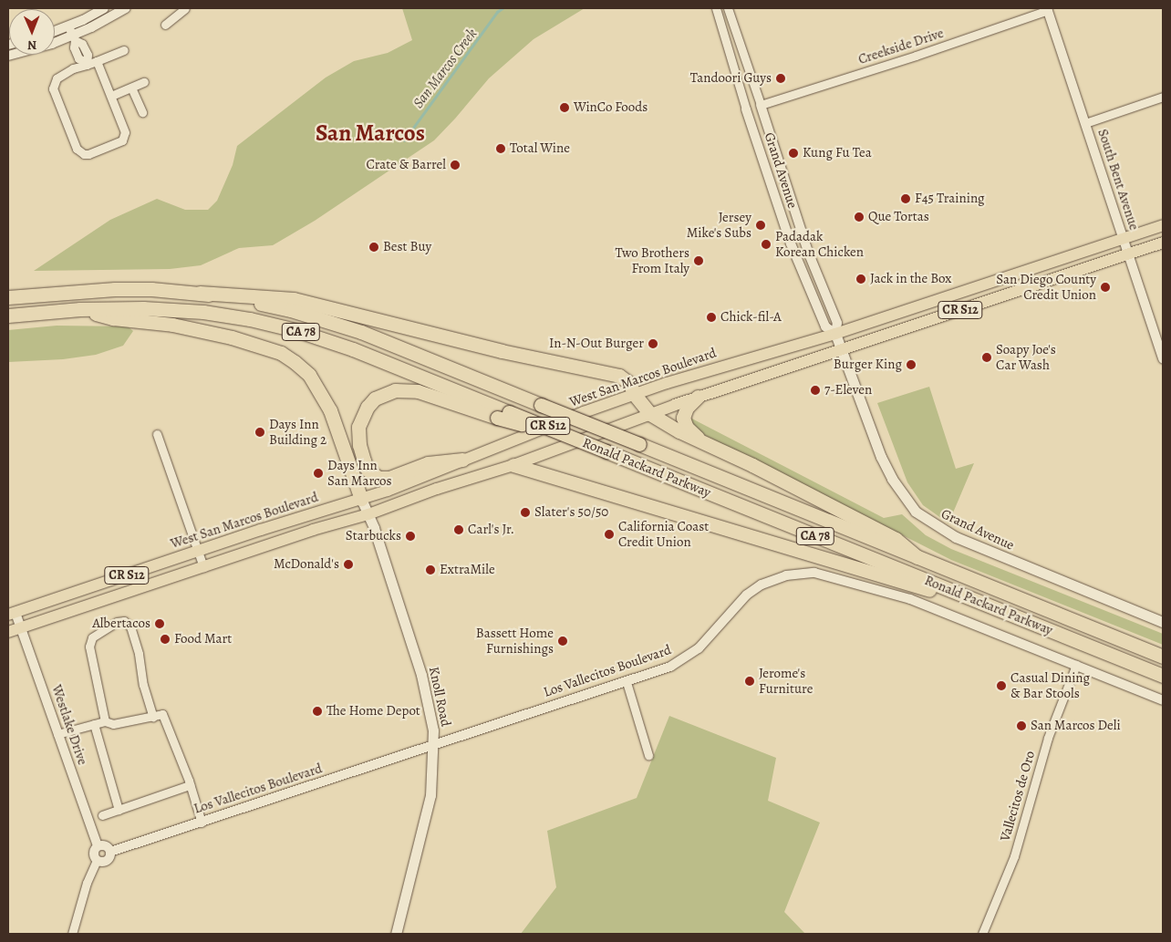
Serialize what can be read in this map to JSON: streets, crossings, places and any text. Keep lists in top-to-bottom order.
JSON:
{
  "streets": {
    "highway": ["CA 78", "Ronald Packard Parkway"],
    "main road": [
      "Grand Avenue",
      "CR S12",
      "West San Marcos Boulevard",
      "Knoll Road"
    ],
    "street": [
      "Creekside Drive",
      "South Bent Avenue",
      "Los Vallecitos Boulevard",
      "Westlake Drive",
      "Vallecitos de Oro"
    ]
  },
  "crossings": [
    ["Creekside Drive", "Grand Avenue"],
    ["Creekside Drive", "South Bent Avenue"],
    ["Grand Avenue", "CR S12"],
    ["Grand Avenue", "West San Marcos Boulevard"],
    ["South Bent Avenue", "CR S12"],
    ["South Bent Avenue", "West San Marcos Boulevard"],
    ["CR S12", "Knoll Road"],
    ["CR S12", "Westlake Drive"],
    ["West San Marcos Boulevard", "Knoll Road"],
    ["West San Marcos Boulevard", "Westlake Drive"],
    ["Los Vallecitos Boulevard", "Knoll Road"],
    ["Los Vallecitos Boulevard", "Westlake Drive"],
    ["Los Vallecitos Boulevard", "Vallecitos de Oro"]
  ],
  "districts": ["San Marcos"],
  "water": ["San Marcos Creek"],
  "places": [
    "Tandoori Guys",
    "WinCo Foods",
    "Total Wine",
    "Kung Fu Tea",
    "Crate & Barrel",
    "F45 Training",
    "Que Tortas",
    "Jersey Mike's Subs",
    "Padadak Korean Chicken",
    "Best Buy",
    "Two Brothers From Italy",
    "Jack in the Box",
    "San Diego County Credit Union",
    "Chick-fil-A",
    "In-N-Out Burger",
    "Soapy Joe's Car Wash",
    "Burger King",
    "7-Eleven",
    "Days Inn Building 2",
    "Days Inn San Marcos",
    "Slater's 50/50",
    "Carl's Jr.",
    "California Coast Credit Union",
    "Starbucks",
    "McDonald's",
    "ExtraMile",
    "Albertacos",
    "Food Mart",
    "Bassett Home Furnishings",
    "Jerome's Furniture",
    "Casual Dining & Bar Stools",
    "The Home Depot",
    "San Marcos Deli"
  ],
  "north": "bottom"
}
